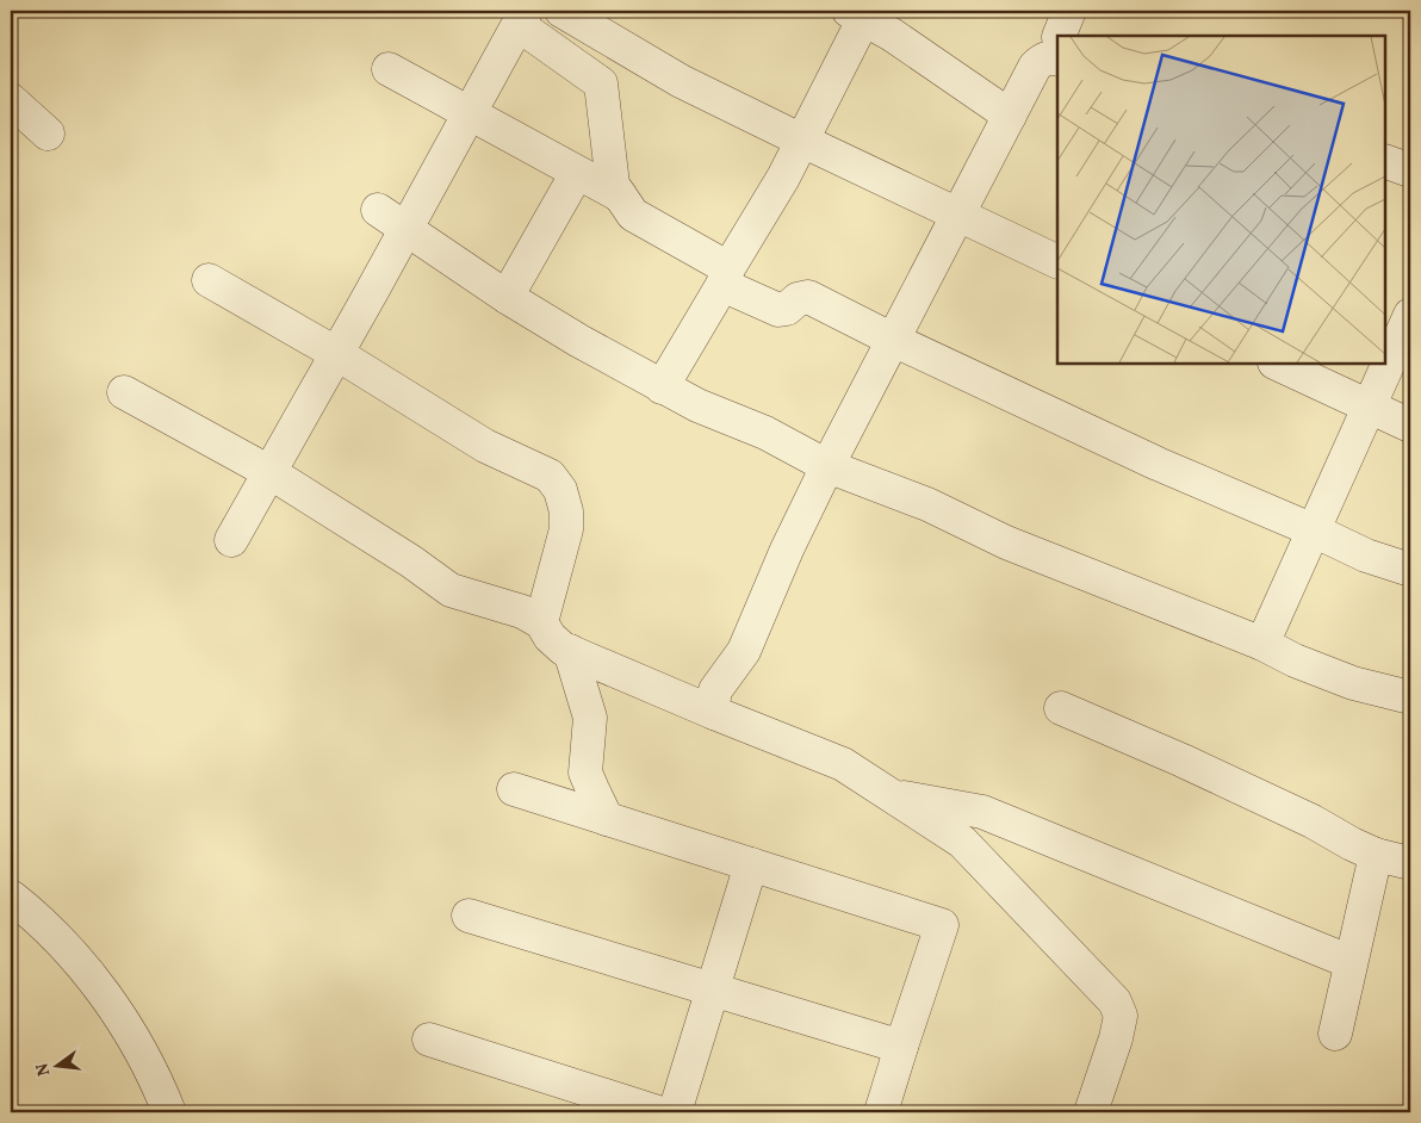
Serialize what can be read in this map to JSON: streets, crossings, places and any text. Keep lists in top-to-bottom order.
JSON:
{
  "north": "left"
}
